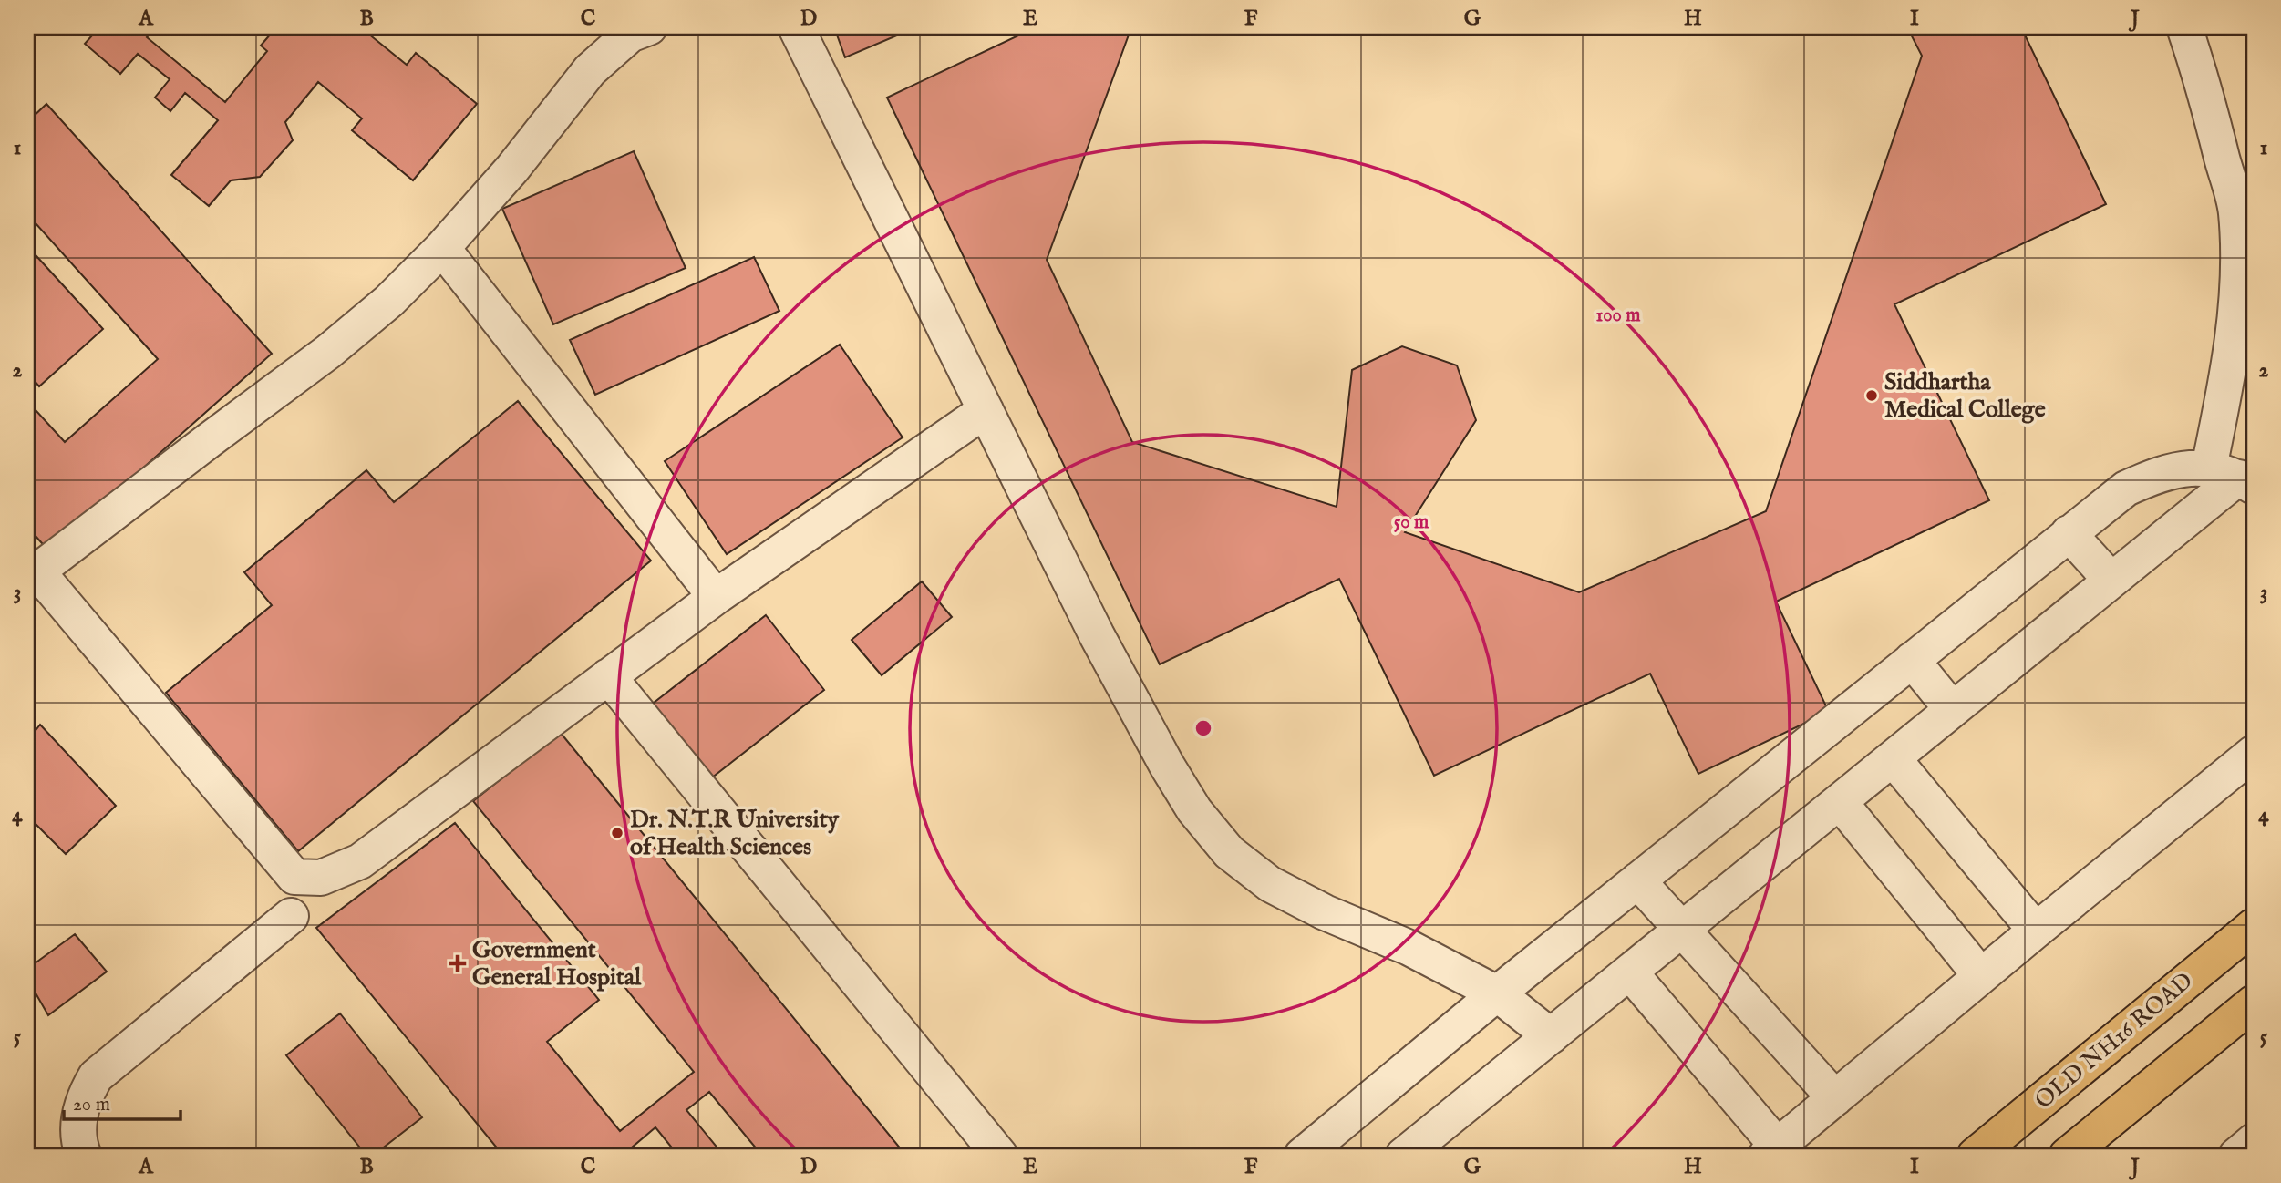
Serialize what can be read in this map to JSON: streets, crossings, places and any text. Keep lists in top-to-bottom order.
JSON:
{
  "streets": {
    "main road": ["OLD NH16 ROAD"]
  },
  "places": {
    "other": ["Siddhartha Medical College", "Dr. N.T.R University of Health Sciences"],
    "health": ["Government General Hospital"]
  },
  "scale_bar": "20 m",
  "grid": {
    "columns": [
      "A",
      "B",
      "C",
      "D",
      "E",
      "F",
      "G",
      "H",
      "I",
      "J"
    ],
    "rows": [
      "1",
      "2",
      "3",
      "4",
      "5"
    ]
  },
  "rings": ["100 m", "50 m"]
}
